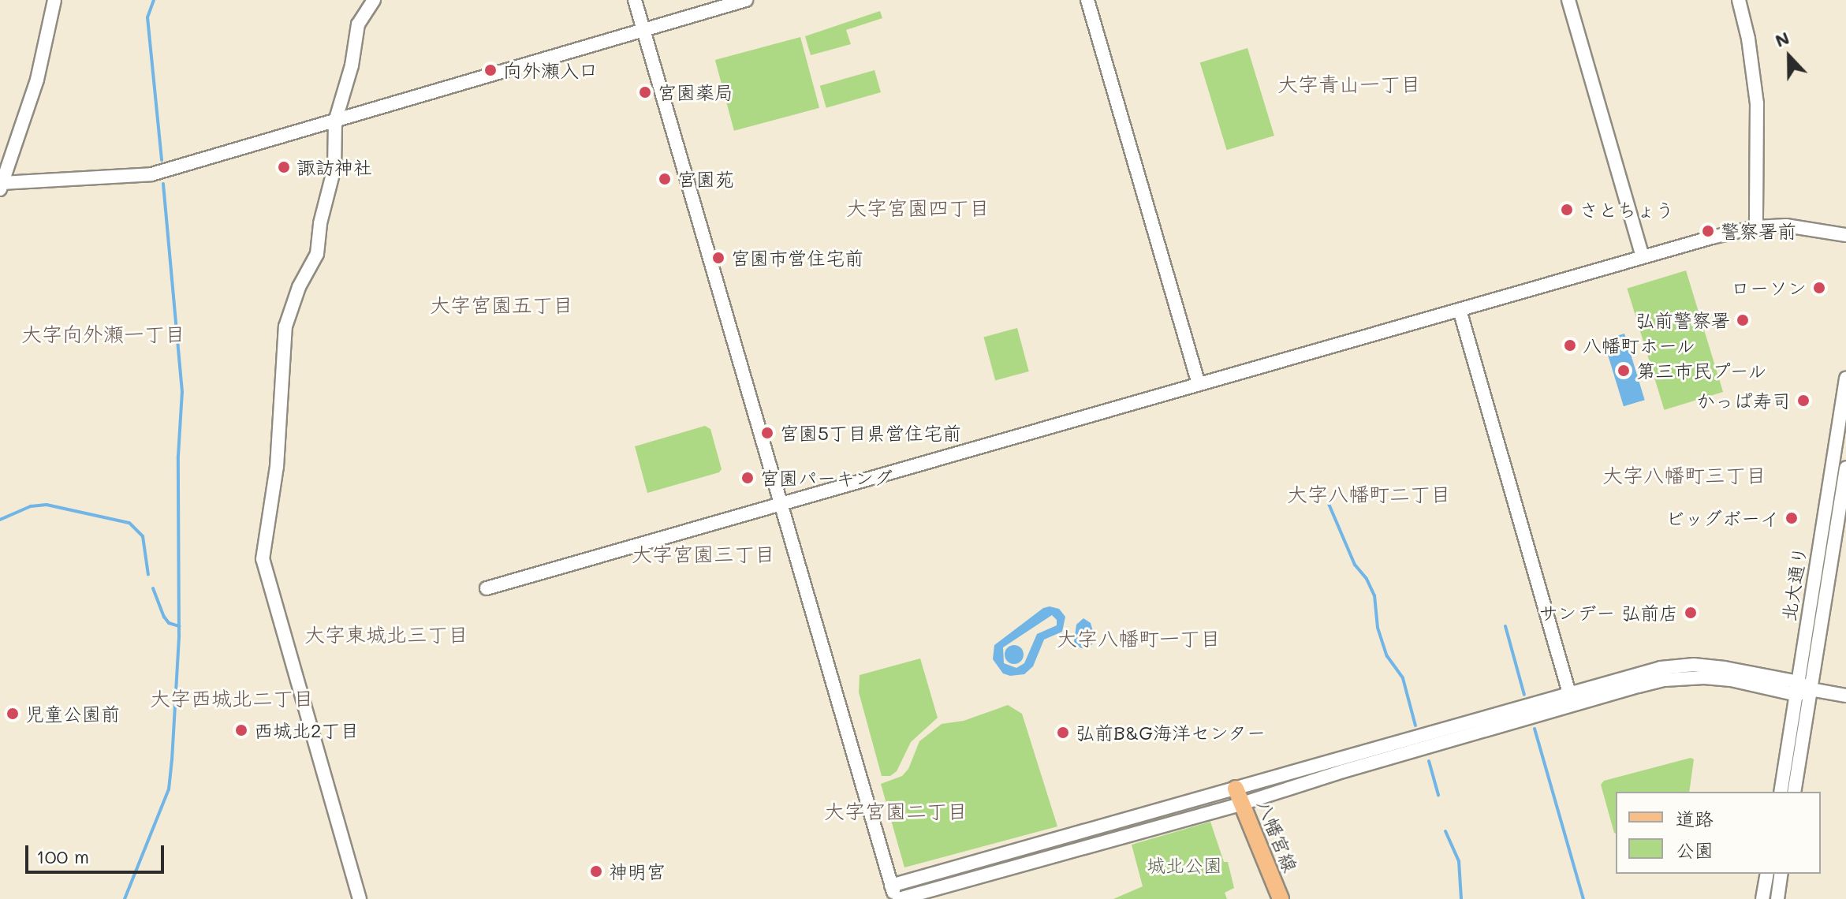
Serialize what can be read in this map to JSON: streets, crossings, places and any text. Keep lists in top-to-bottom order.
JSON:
{
  "streets": {
    "main road": ["八幡宮線"],
    "street": ["北大通り"]
  },
  "districts": [
    "大字青山一丁目",
    "大字宮園四丁目",
    "大字宮園五丁目",
    "大字向外瀬一丁目",
    "大字八幡町三丁目",
    "大字八幡町二丁目",
    "大字宮園三丁目",
    "大字東城北三丁目",
    "大字八幡町一丁目",
    "大字西城北二丁目",
    "大字宮園二丁目"
  ],
  "parks": ["城北公園"],
  "places": [
    "向外瀬入口",
    "宮園薬局",
    "諏訪神社",
    "宮園苑",
    "さとちょう",
    "警察署前",
    "宮園市営住宅前",
    "ローソン",
    "弘前警察署",
    "八幡町ホール",
    "第三市民プール",
    "かっぱ寿司",
    "宮園5丁目県営住宅前",
    "宮園パーキング",
    "ビッグボーイ",
    "サンデー 弘前店",
    "児童公園前",
    "西城北2丁目",
    "弘前B&G海洋センター",
    "神明宮"
  ],
  "legend": ["道路", "公園"],
  "scale_bar": "100 m",
  "north": "top"
}
